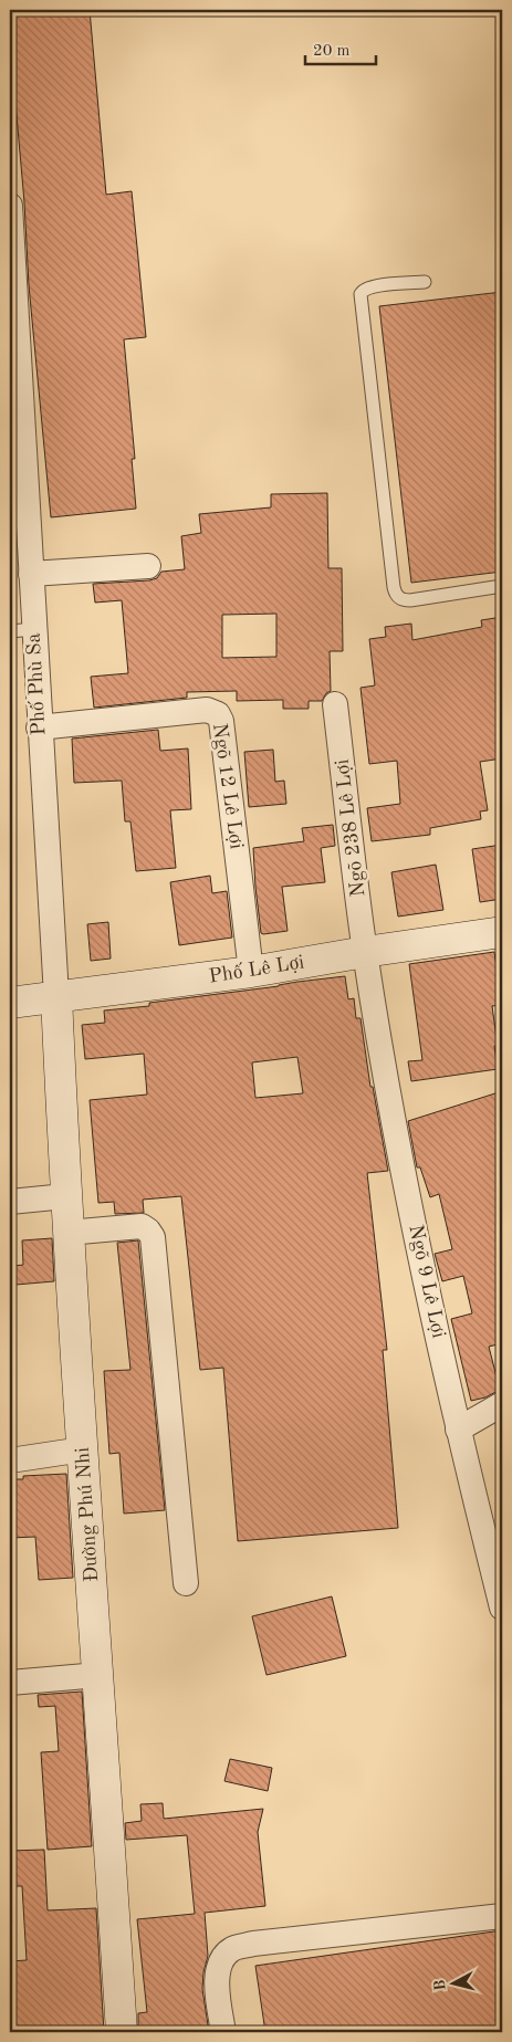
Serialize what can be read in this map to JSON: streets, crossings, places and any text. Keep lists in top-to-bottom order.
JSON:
{
  "streets": {
    "street": [
      "Phố Phù Sa",
      "Ngõ 12 Lê Lợi",
      "Ngõ 238 Lê Lợi",
      "Phố Lê Lợi",
      "Ngõ 9 Lê Lợi",
      "Đường Phú Nhi"
    ]
  },
  "crossings": [
    ["Phố Phù Sa", "Ngõ 12 Lê Lợi"],
    ["Phố Phù Sa", "Phố Lê Lợi"],
    ["Phố Phù Sa", "Đường Phú Nhi"],
    ["Ngõ 12 Lê Lợi", "Phố Lê Lợi"],
    ["Ngõ 238 Lê Lợi", "Phố Lê Lợi"],
    ["Ngõ 238 Lê Lợi", "Ngõ 9 Lê Lợi"],
    ["Phố Lê Lợi", "Ngõ 9 Lê Lợi"],
    ["Phố Lê Lợi", "Đường Phú Nhi"]
  ],
  "scale_bar": "20 m",
  "north": "left"
}
